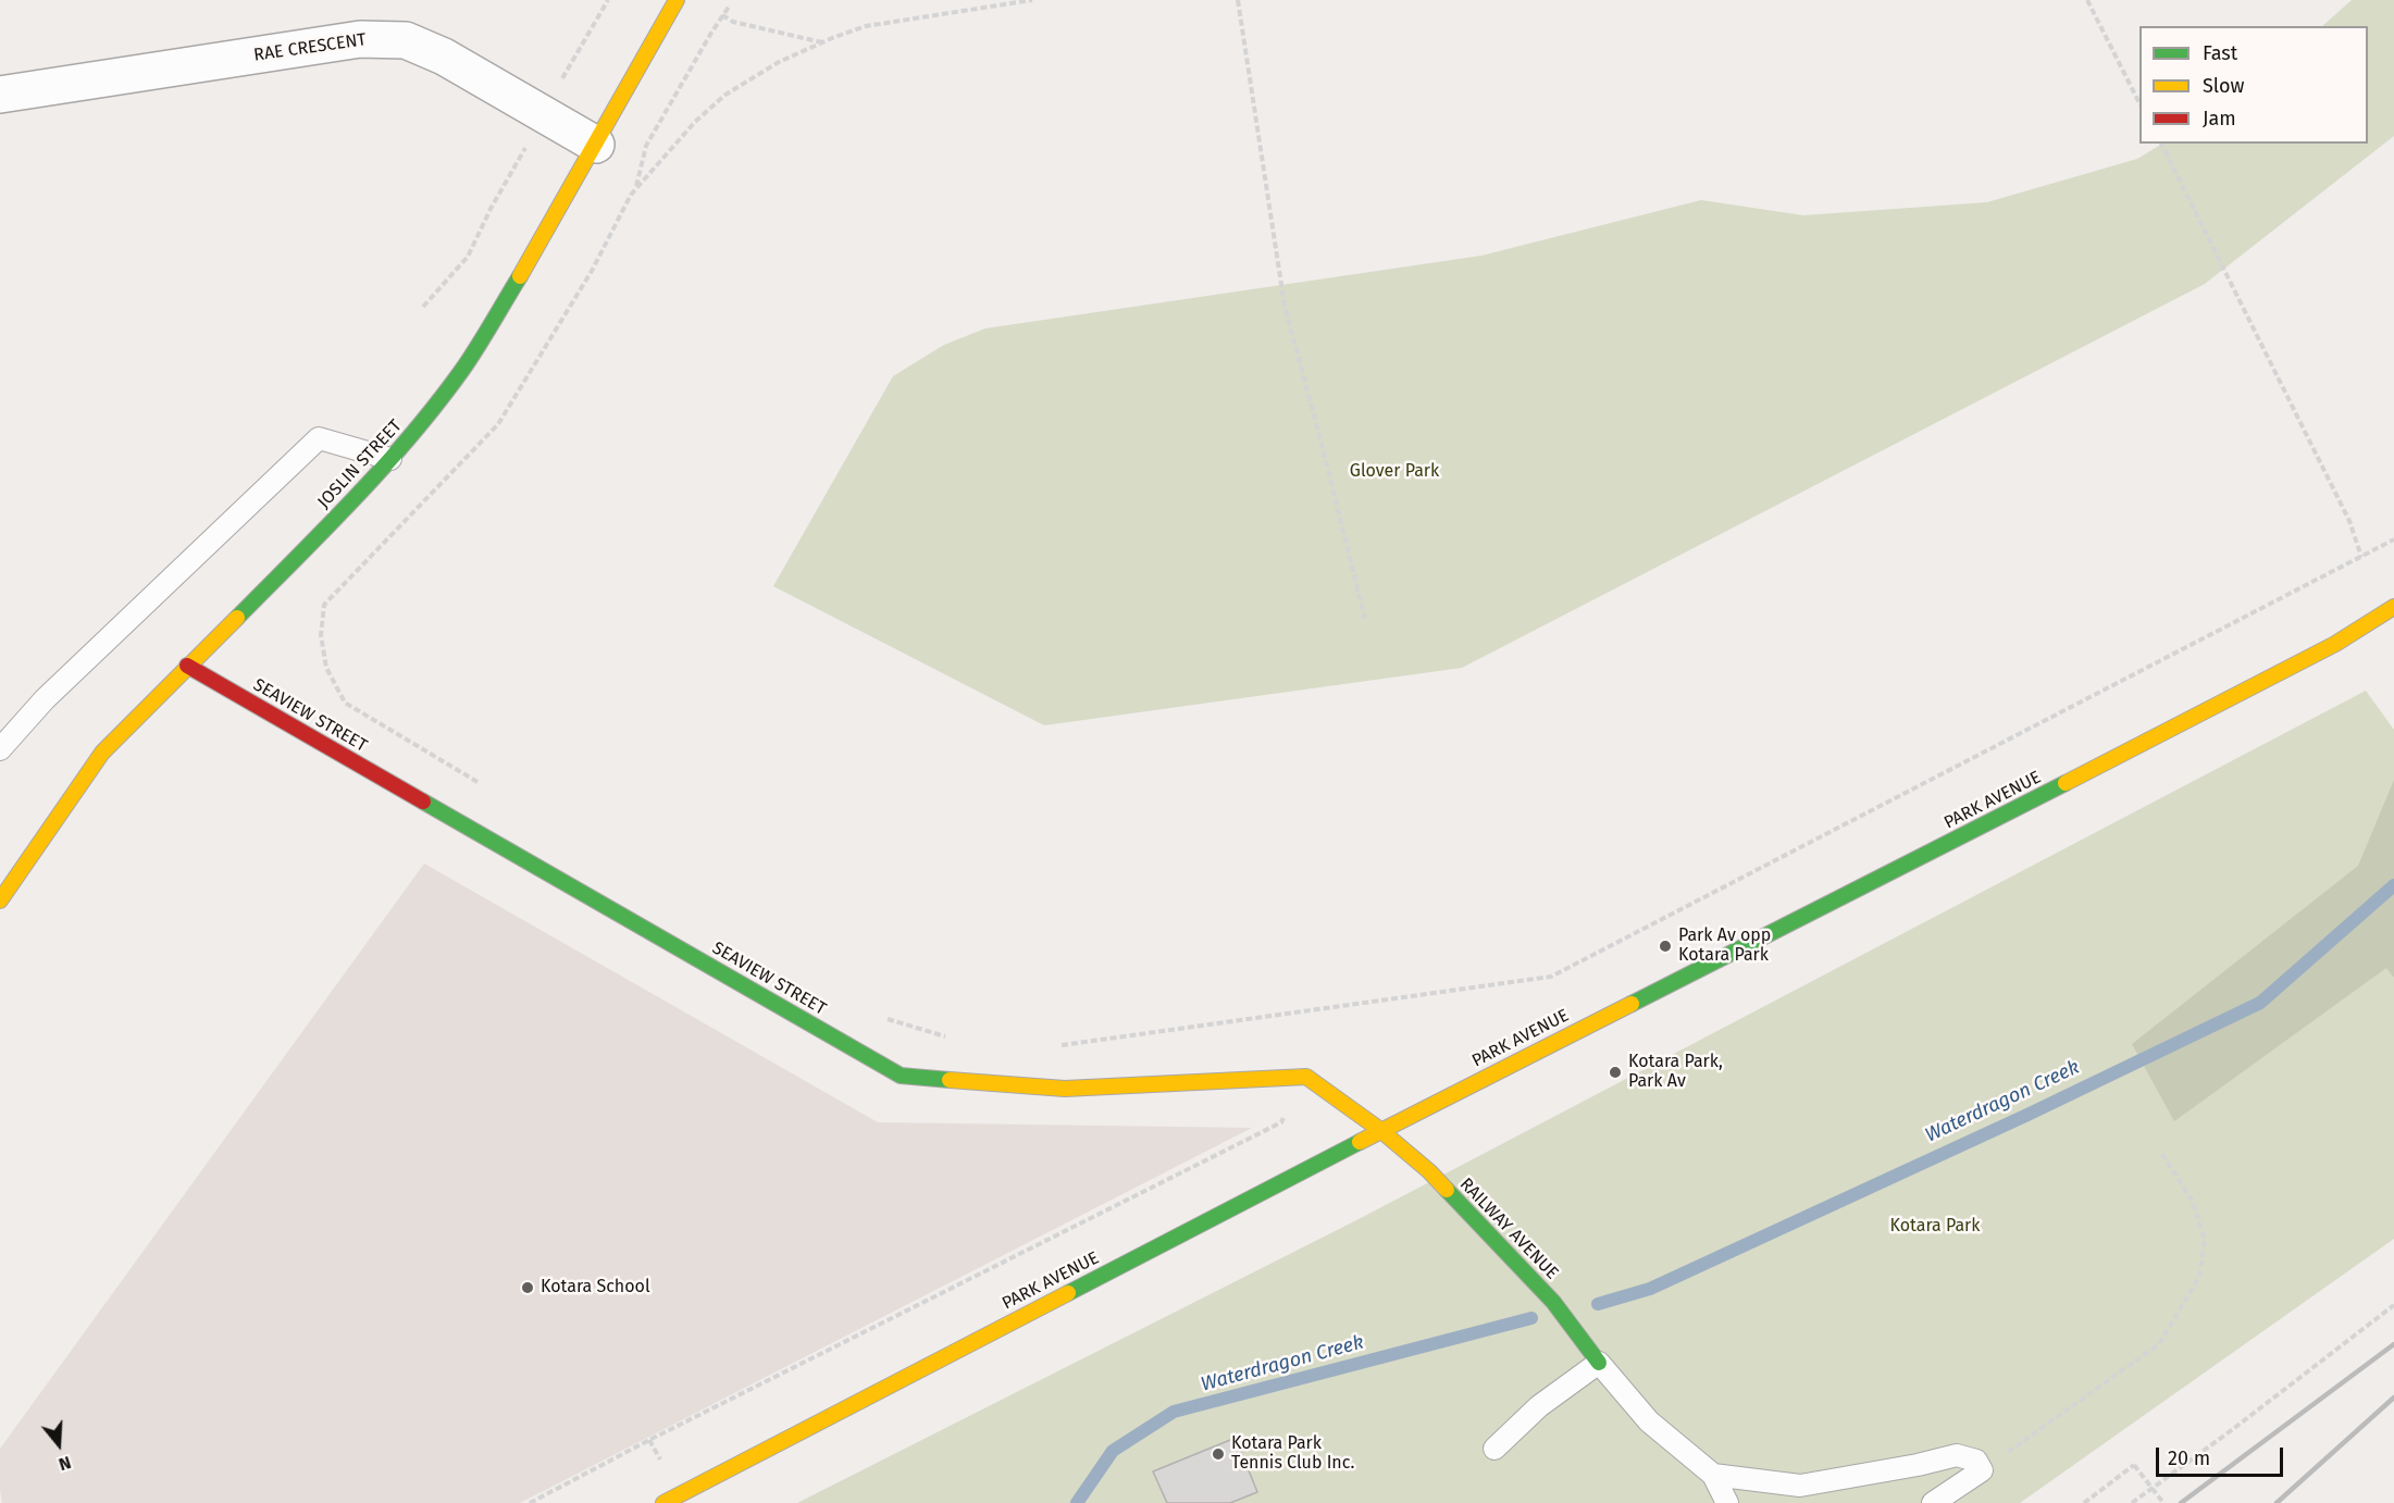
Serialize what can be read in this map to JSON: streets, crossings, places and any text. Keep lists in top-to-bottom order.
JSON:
{
  "streets": {
    "street": [
      "RAE CRESCENT",
      "JOSLIN STREET",
      "SEAVIEW STREET",
      "PARK AVENUE",
      "RAILWAY AVENUE"
    ]
  },
  "crossings": [
    ["RAE CRESCENT", "JOSLIN STREET"],
    ["JOSLIN STREET", "SEAVIEW STREET"],
    ["PARK AVENUE", "RAILWAY AVENUE"]
  ],
  "water": ["Waterdragon Creek"],
  "parks": ["Glover Park", "Kotara Park"],
  "places": [
    "Park Av opp Kotara Park",
    "Kotara Park, Park Av",
    "Kotara School",
    "Kotara Park Tennis Club Inc."
  ],
  "legend": ["Fast", "Slow", "Jam"],
  "scale_bar": "20 m",
  "north": "bottom"
}
